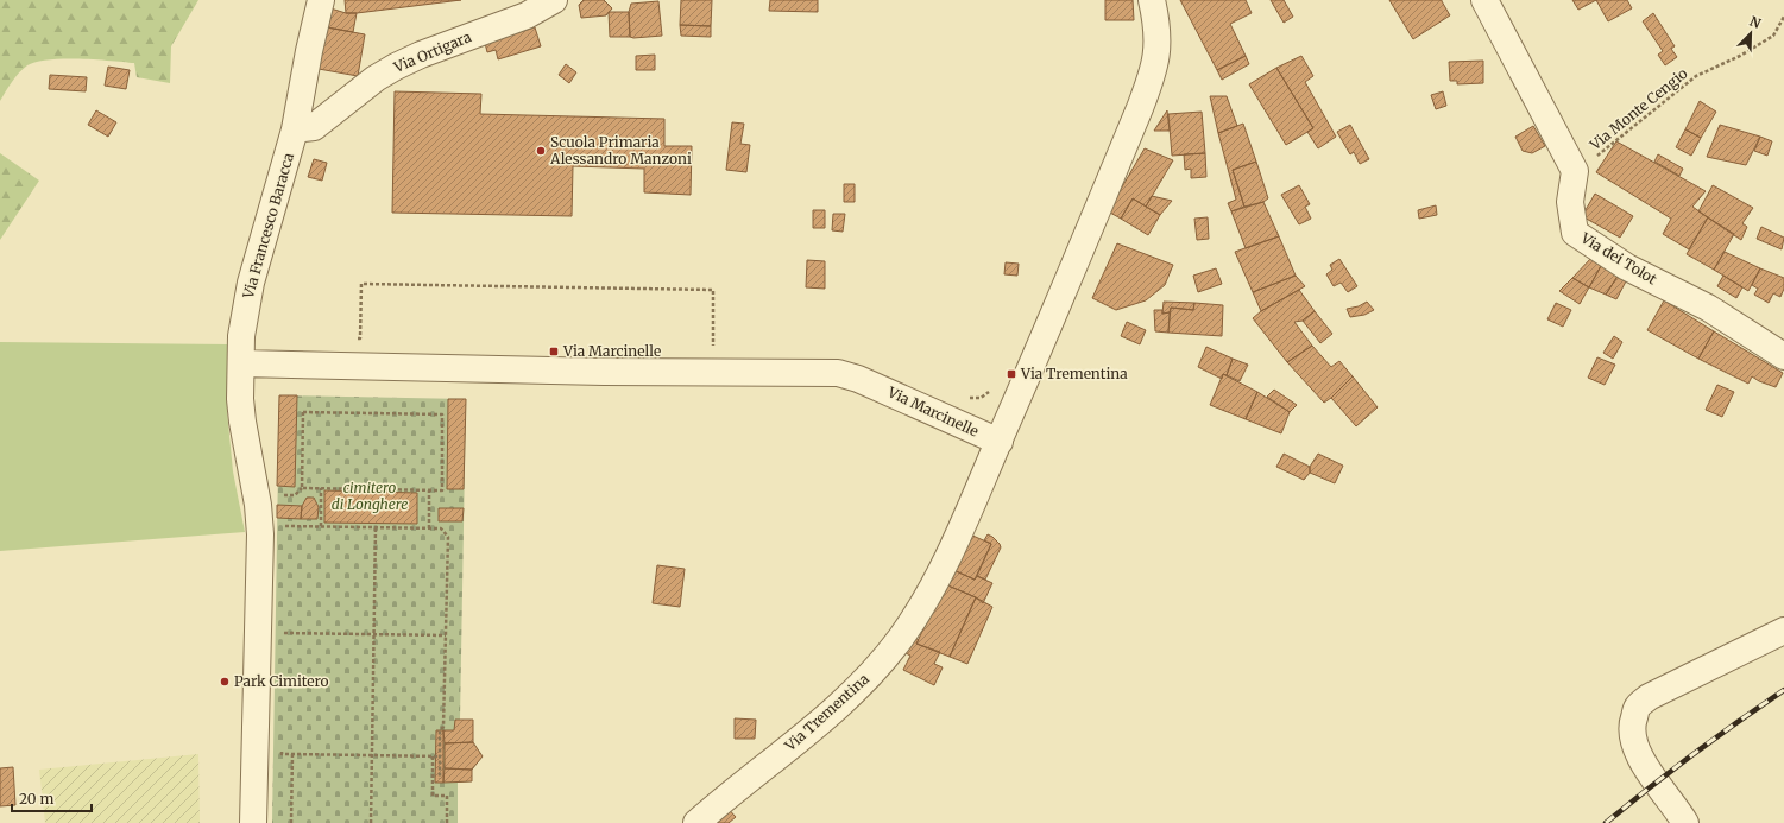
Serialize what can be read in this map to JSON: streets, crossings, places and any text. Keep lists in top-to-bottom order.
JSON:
{
  "streets": {
    "street": [
      "Via Ortigara",
      "Via Francesco Baracca",
      "Via dei Tolot",
      "Via Marcinelle",
      "Via Trementina"
    ],
    "path": ["Via Monte Cengio"]
  },
  "crossings": [
    ["Via Ortigara", "Via Francesco Baracca"],
    ["Via Monte Cengio", "Via dei Tolot"],
    ["Via Francesco Baracca", "Via Marcinelle"],
    ["Via Marcinelle", "Via Trementina"]
  ],
  "parks": ["cimitero di Longhere"],
  "places": {
    "other": ["Scuola Primaria Alessandro Manzoni", "Park Cimitero"],
    "transit": ["Via Marcinelle", "Via Trementina"]
  },
  "scale_bar": "20 m",
  "north": "top right"
}
